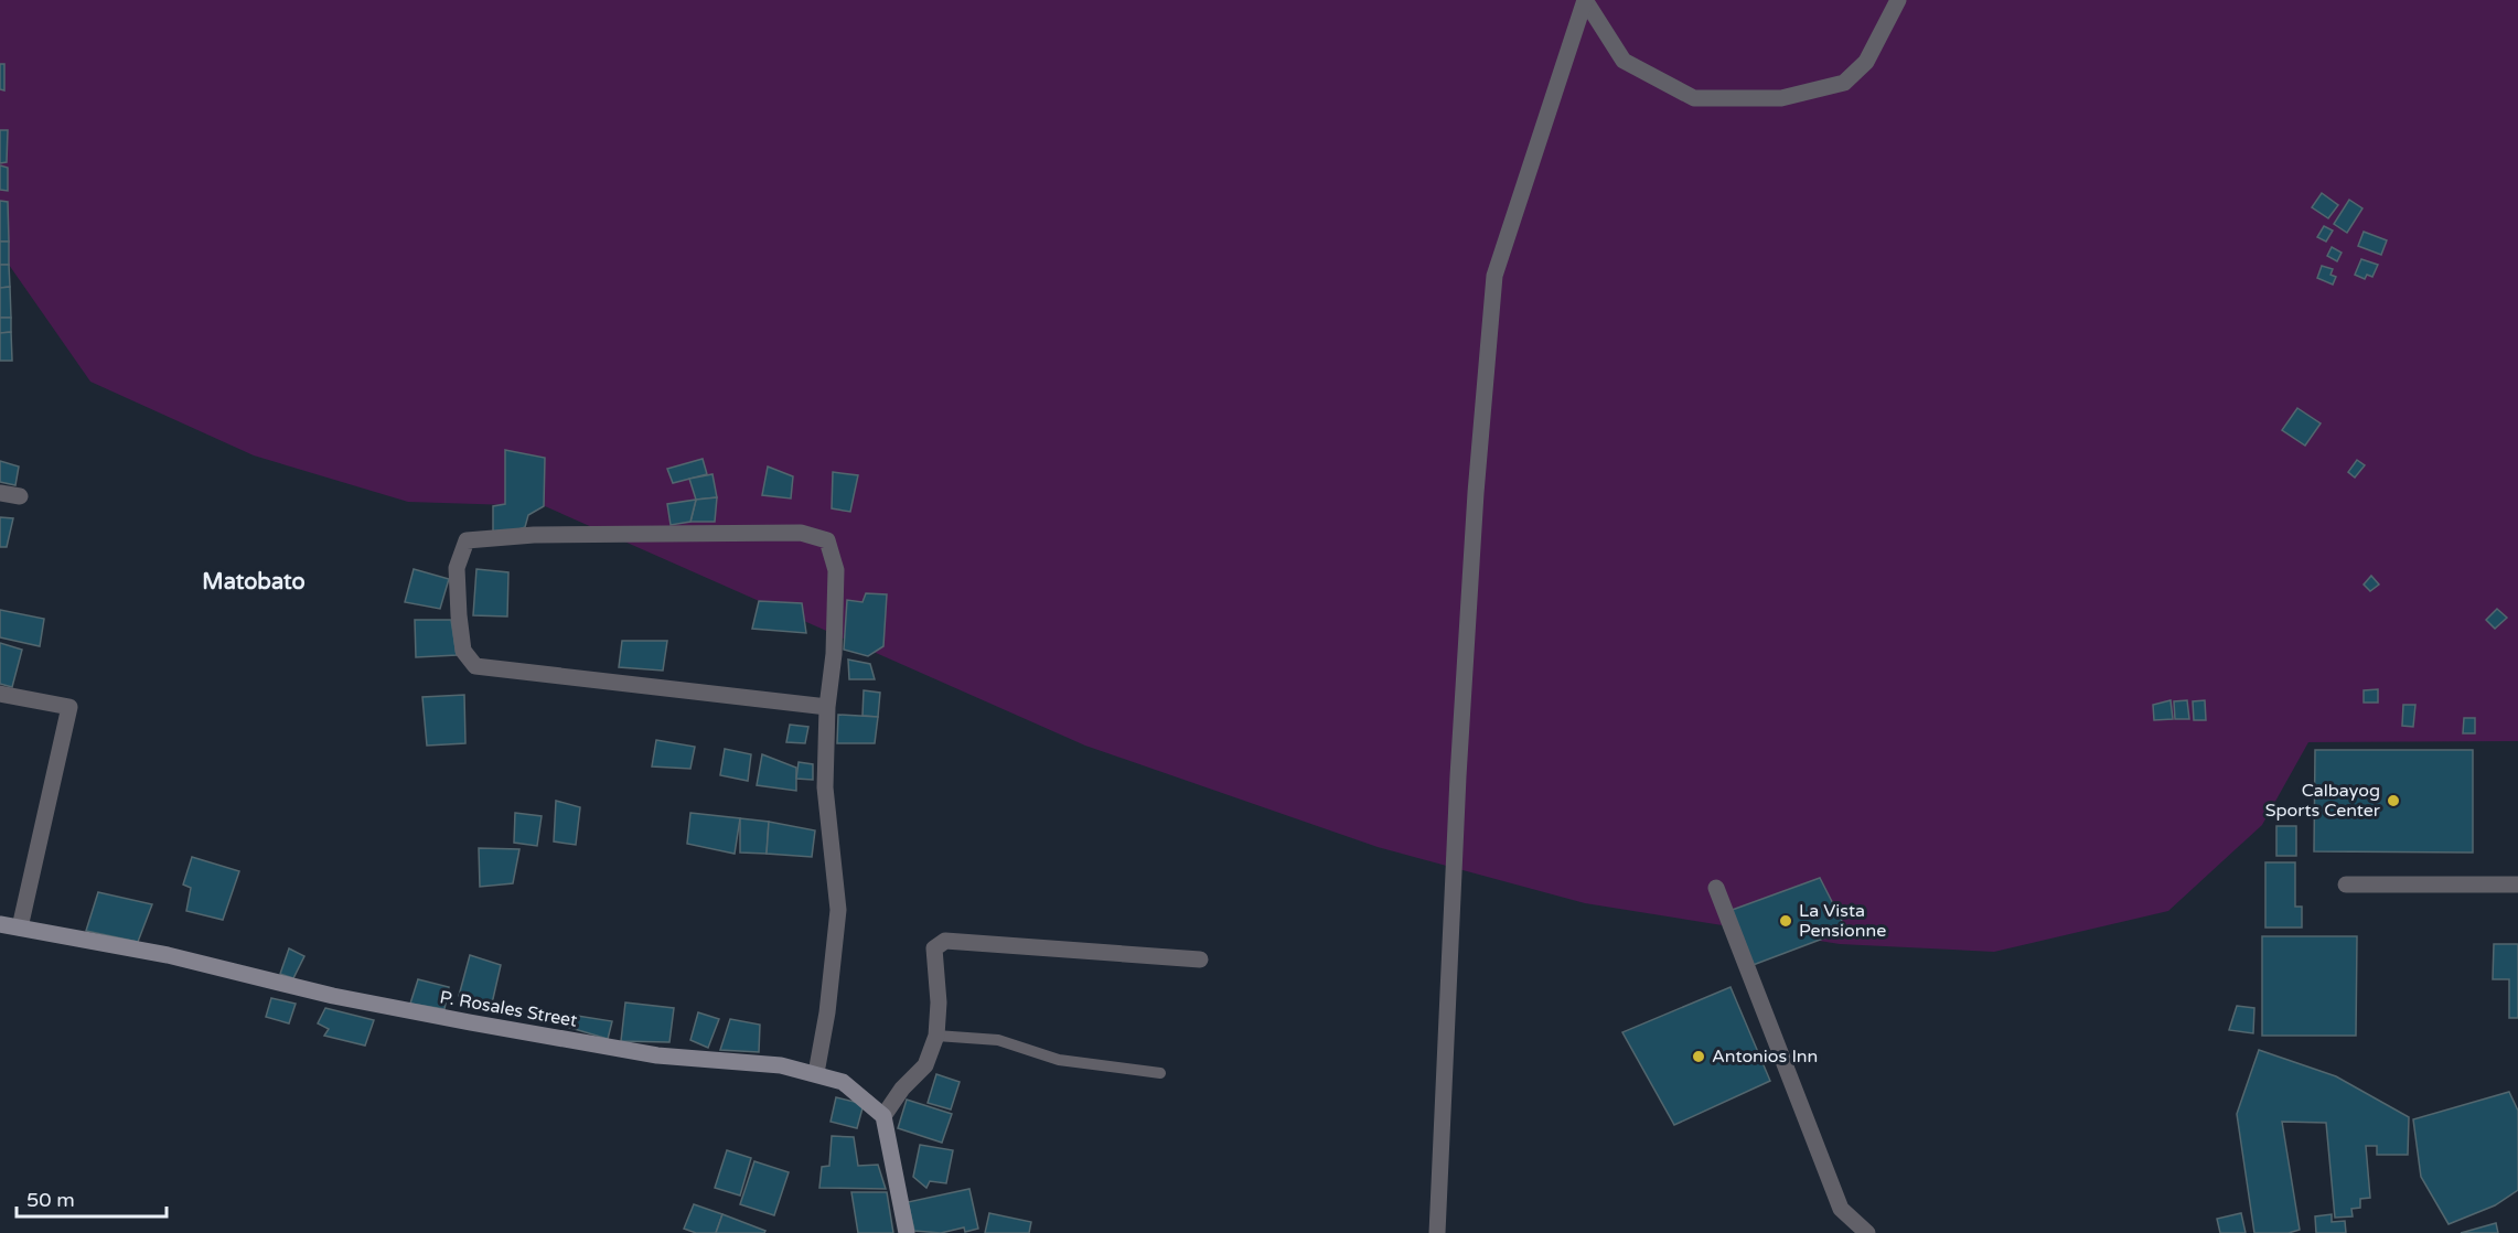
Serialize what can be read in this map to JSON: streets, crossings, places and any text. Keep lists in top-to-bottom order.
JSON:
{
  "streets": {
    "street": ["P. Rosales Street"]
  },
  "districts": ["Matobato"],
  "places": ["Calbayog Sports Center", "La Vista Pensionne", "Antonios Inn"],
  "scale_bar": "50 m"
}
